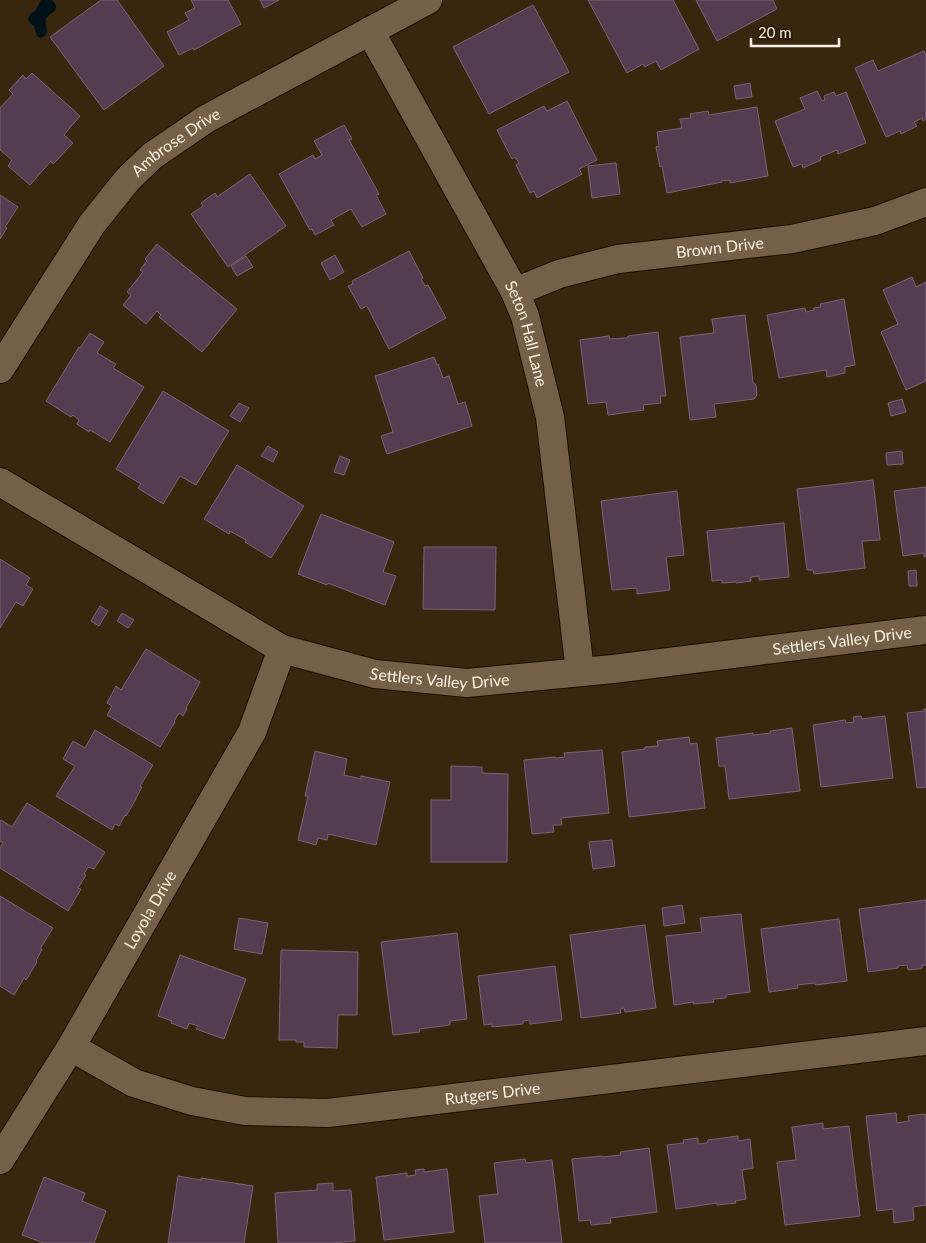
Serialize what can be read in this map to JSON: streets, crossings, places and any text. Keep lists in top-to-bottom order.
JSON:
{
  "streets": {
    "street": [
      "Ambrose Drive",
      "Brown Drive",
      "Seton Hall Lane",
      "Settlers Valley Drive",
      "Loyola Drive",
      "Rutgers Drive"
    ]
  },
  "crossings": [
    ["Ambrose Drive", "Seton Hall Lane"],
    ["Brown Drive", "Seton Hall Lane"],
    ["Seton Hall Lane", "Settlers Valley Drive"],
    ["Settlers Valley Drive", "Loyola Drive"],
    ["Loyola Drive", "Rutgers Drive"]
  ],
  "scale_bar": "20 m"
}
